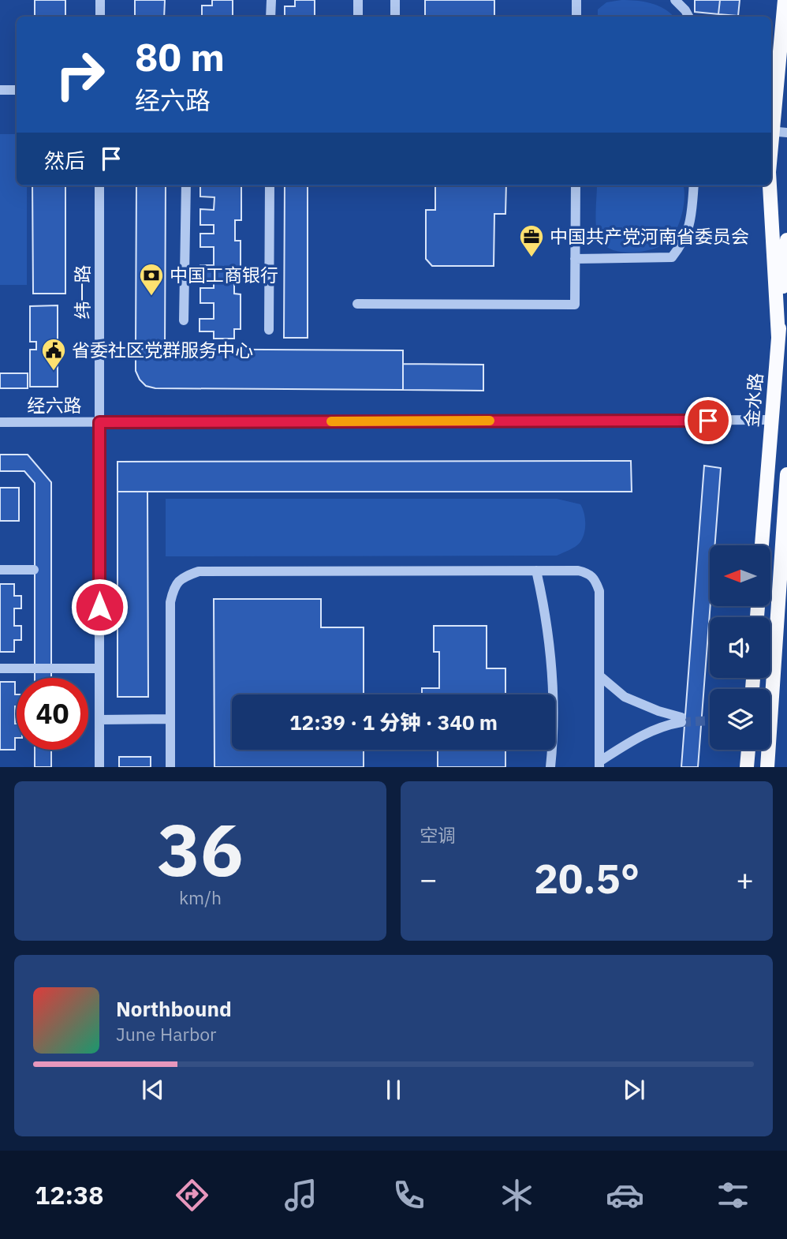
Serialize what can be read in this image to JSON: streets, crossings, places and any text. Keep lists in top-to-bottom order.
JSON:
{
  "streets": {
    "main road": ["金水路"],
    "street": ["纬一路", "经六路"]
  },
  "crossings": [
    ["纬一路", "经六路"],
    ["金水路", "经六路"]
  ],
  "places": {
    "office": ["中国共产党河南省委员会"],
    "bank": ["中国工商银行"],
    "public building": ["省委社区党群服务中心"]
  },
  "north": "left",
  "page": {
    "turn": ["80 m", "经六路"],
    "then": "然后",
    "limit": "40",
    "trip": "12:39 · 1 分钟 · 340 m",
    "tile": [
      ["36", "km/h"],
      "空调"
    ],
    "heat": ["−", "20.5°", "+"],
    "song": ["Northbound", "June Harbor"],
    "tabs": "12:38"
  }
}
